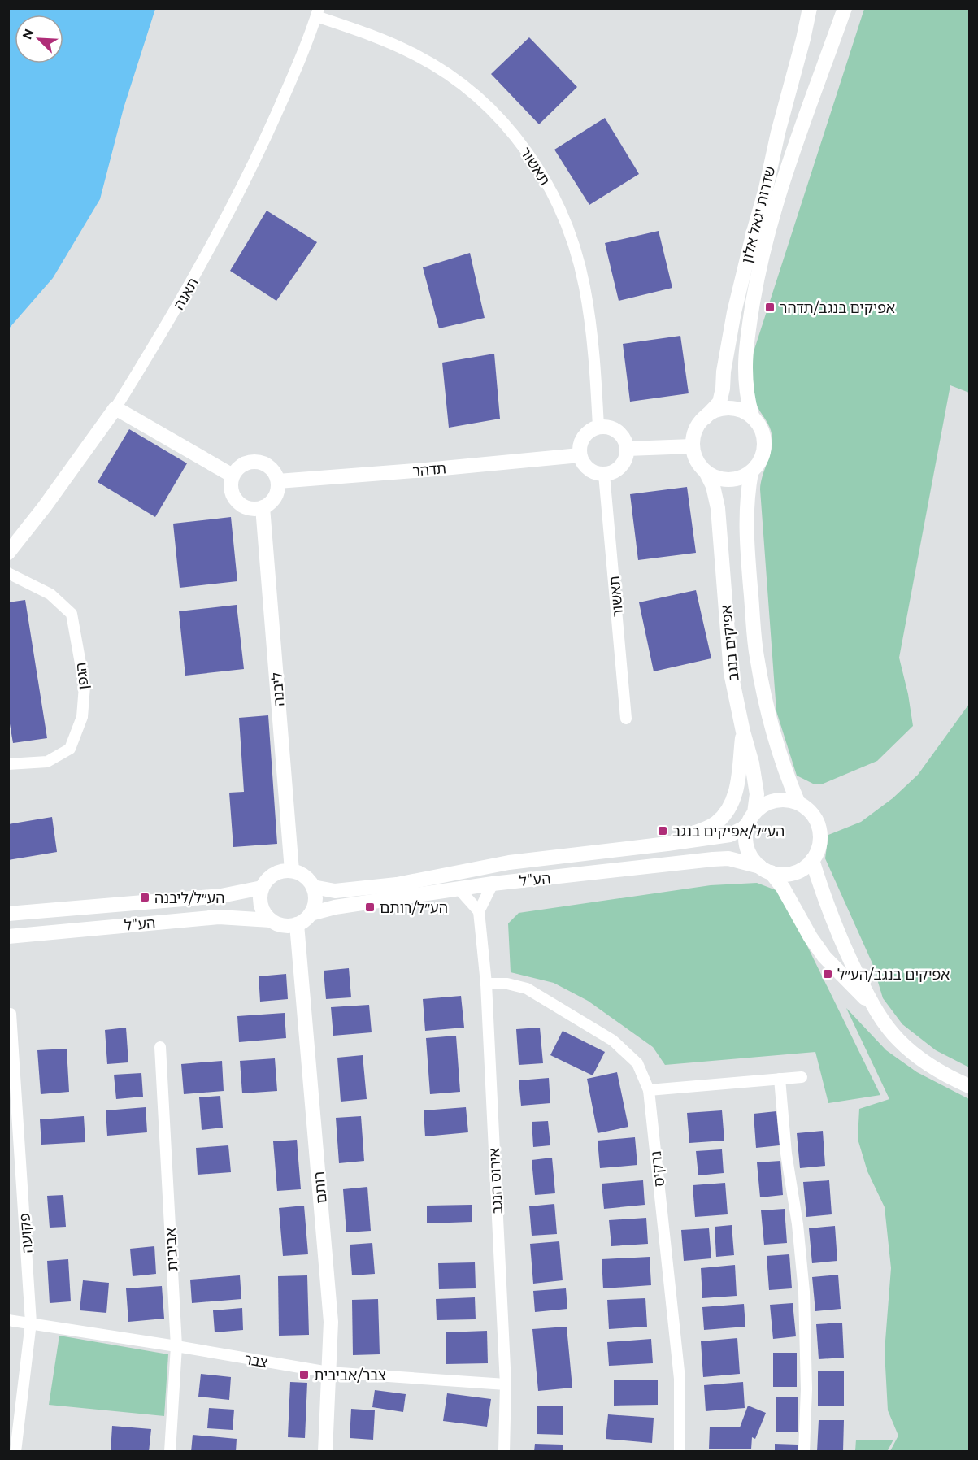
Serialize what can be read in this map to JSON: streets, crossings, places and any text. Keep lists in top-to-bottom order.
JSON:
{
  "streets": {
    "street": [
      "תאשור",
      "שדרות יגאל אלון",
      "תאנה",
      "תדהר",
      "אפיקים בנגב",
      "הגפן",
      "ליבנה",
      "הע\"ל",
      "נרקיס",
      "אירוס הנגב",
      "רותם",
      "פקועה",
      "אביבית",
      "צבר"
    ]
  },
  "crossings": [
    ["תאשור", "תאנה"],
    ["תאשור", "תדהר"],
    ["שדרות יגאל אלון", "אפיקים בנגב"],
    ["תדהר", "ליבנה"],
    ["אפיקים בנגב", "הע\"ל"],
    ["ליבנה", "הע\"ל"],
    ["ליבנה", "רותם"],
    ["הע\"ל", "רותם"],
    ["נרקיס", "אירוס הנגב"],
    ["אירוס הנגב", "צבר"],
    ["רותם", "צבר"],
    ["פקועה", "צבר"],
    ["אביבית", "צבר"]
  ],
  "places": {
    "transit": [
      "אפיקים בנגב/תדהר",
      "הע״ל/אפיקים בנגב",
      "הע״ל/ליבנה",
      "הע״ל/רותם",
      "אפיקים בנגב/הע״ל",
      "צבר/אביבית"
    ]
  },
  "north": "top left"
}
